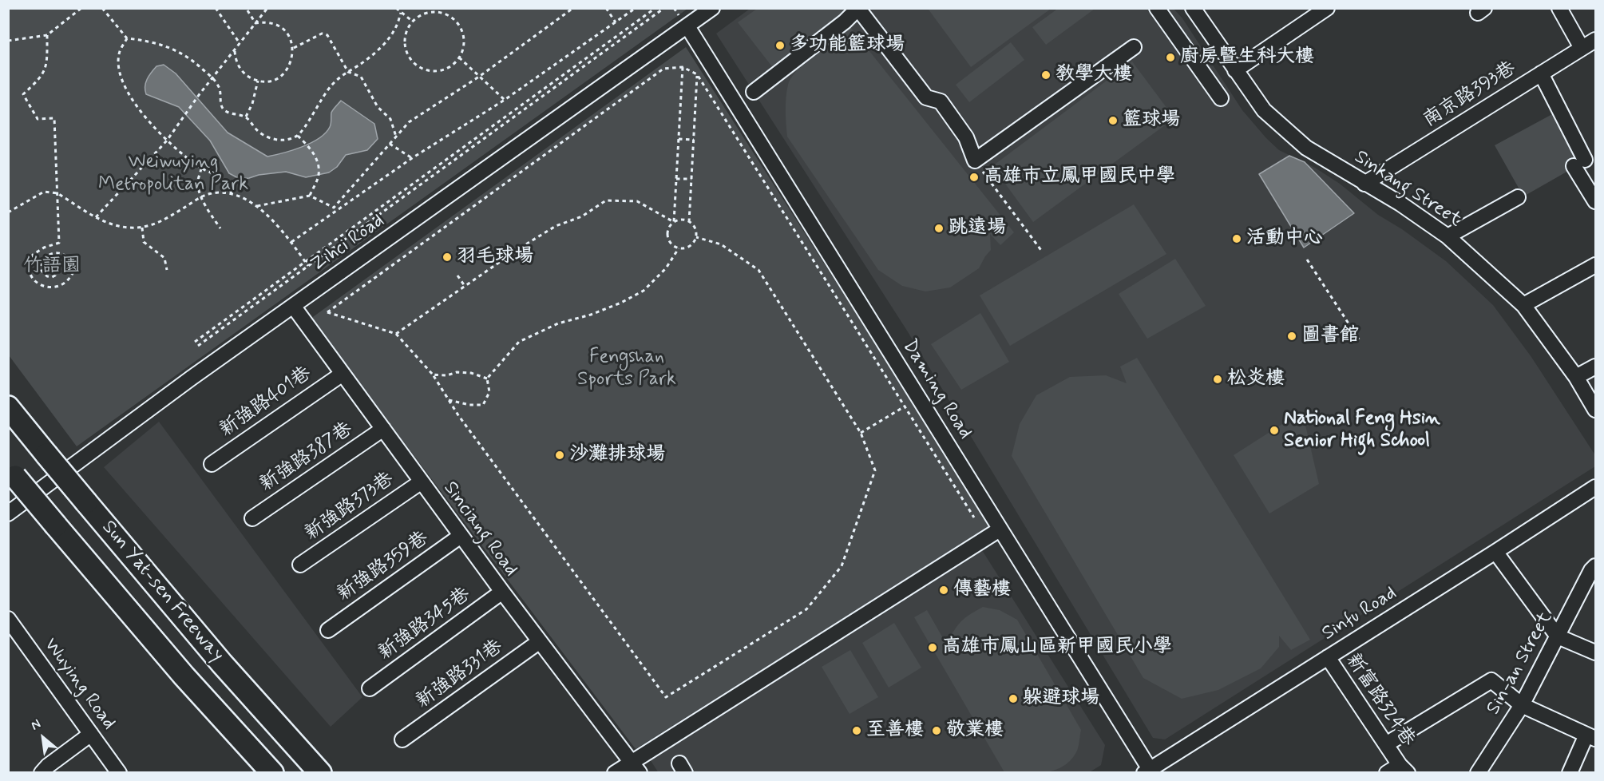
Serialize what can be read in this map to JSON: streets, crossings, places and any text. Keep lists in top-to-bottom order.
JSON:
{
  "streets": {
    "highway": ["Sun Yat-sen Freeway"],
    "street": [
      "南京路393巷",
      "Sinkang Street",
      "Zihci Road",
      "Daming Road",
      "新強路401巷",
      "新強路387巷",
      "新強路373巷",
      "Sinciang Road",
      "新強路359巷",
      "Sinfu Road",
      "新強路345巷",
      "Sin-an Street",
      "新強路331巷",
      "Wuying Road",
      "新富路324巷"
    ]
  },
  "crossings": [
    ["南京路393巷", "Sinkang Street"],
    ["Zihci Road", "Daming Road"],
    ["Zihci Road", "Sinciang Road"],
    ["Daming Road", "Sinfu Road"],
    ["新強路401巷", "Sinciang Road"],
    ["新強路387巷", "Sinciang Road"],
    ["新強路373巷", "Sinciang Road"],
    ["Sinciang Road", "新強路359巷"],
    ["Sinciang Road", "新強路345巷"],
    ["Sinciang Road", "新強路331巷"],
    ["Sinfu Road", "新富路324巷"]
  ],
  "parks": ["Weiwuying Metropolitan Park", "竹語園", "Fengshan Sports Park"],
  "places": [
    "多功能籃球場",
    "廚房暨生科大樓",
    "教學大樓",
    "籃球場",
    "高雄市立鳳甲國民中學",
    "跳遠場",
    "活動中心",
    "羽毛球場",
    "圖書館",
    "松炎樓",
    "National Feng Hsin Senior High School",
    "沙灘排球場",
    "傳藝樓",
    "高雄市鳳山區新甲國民小學",
    "躲避球場",
    "至善樓",
    "敬業樓"
  ],
  "north": "top left"
}
